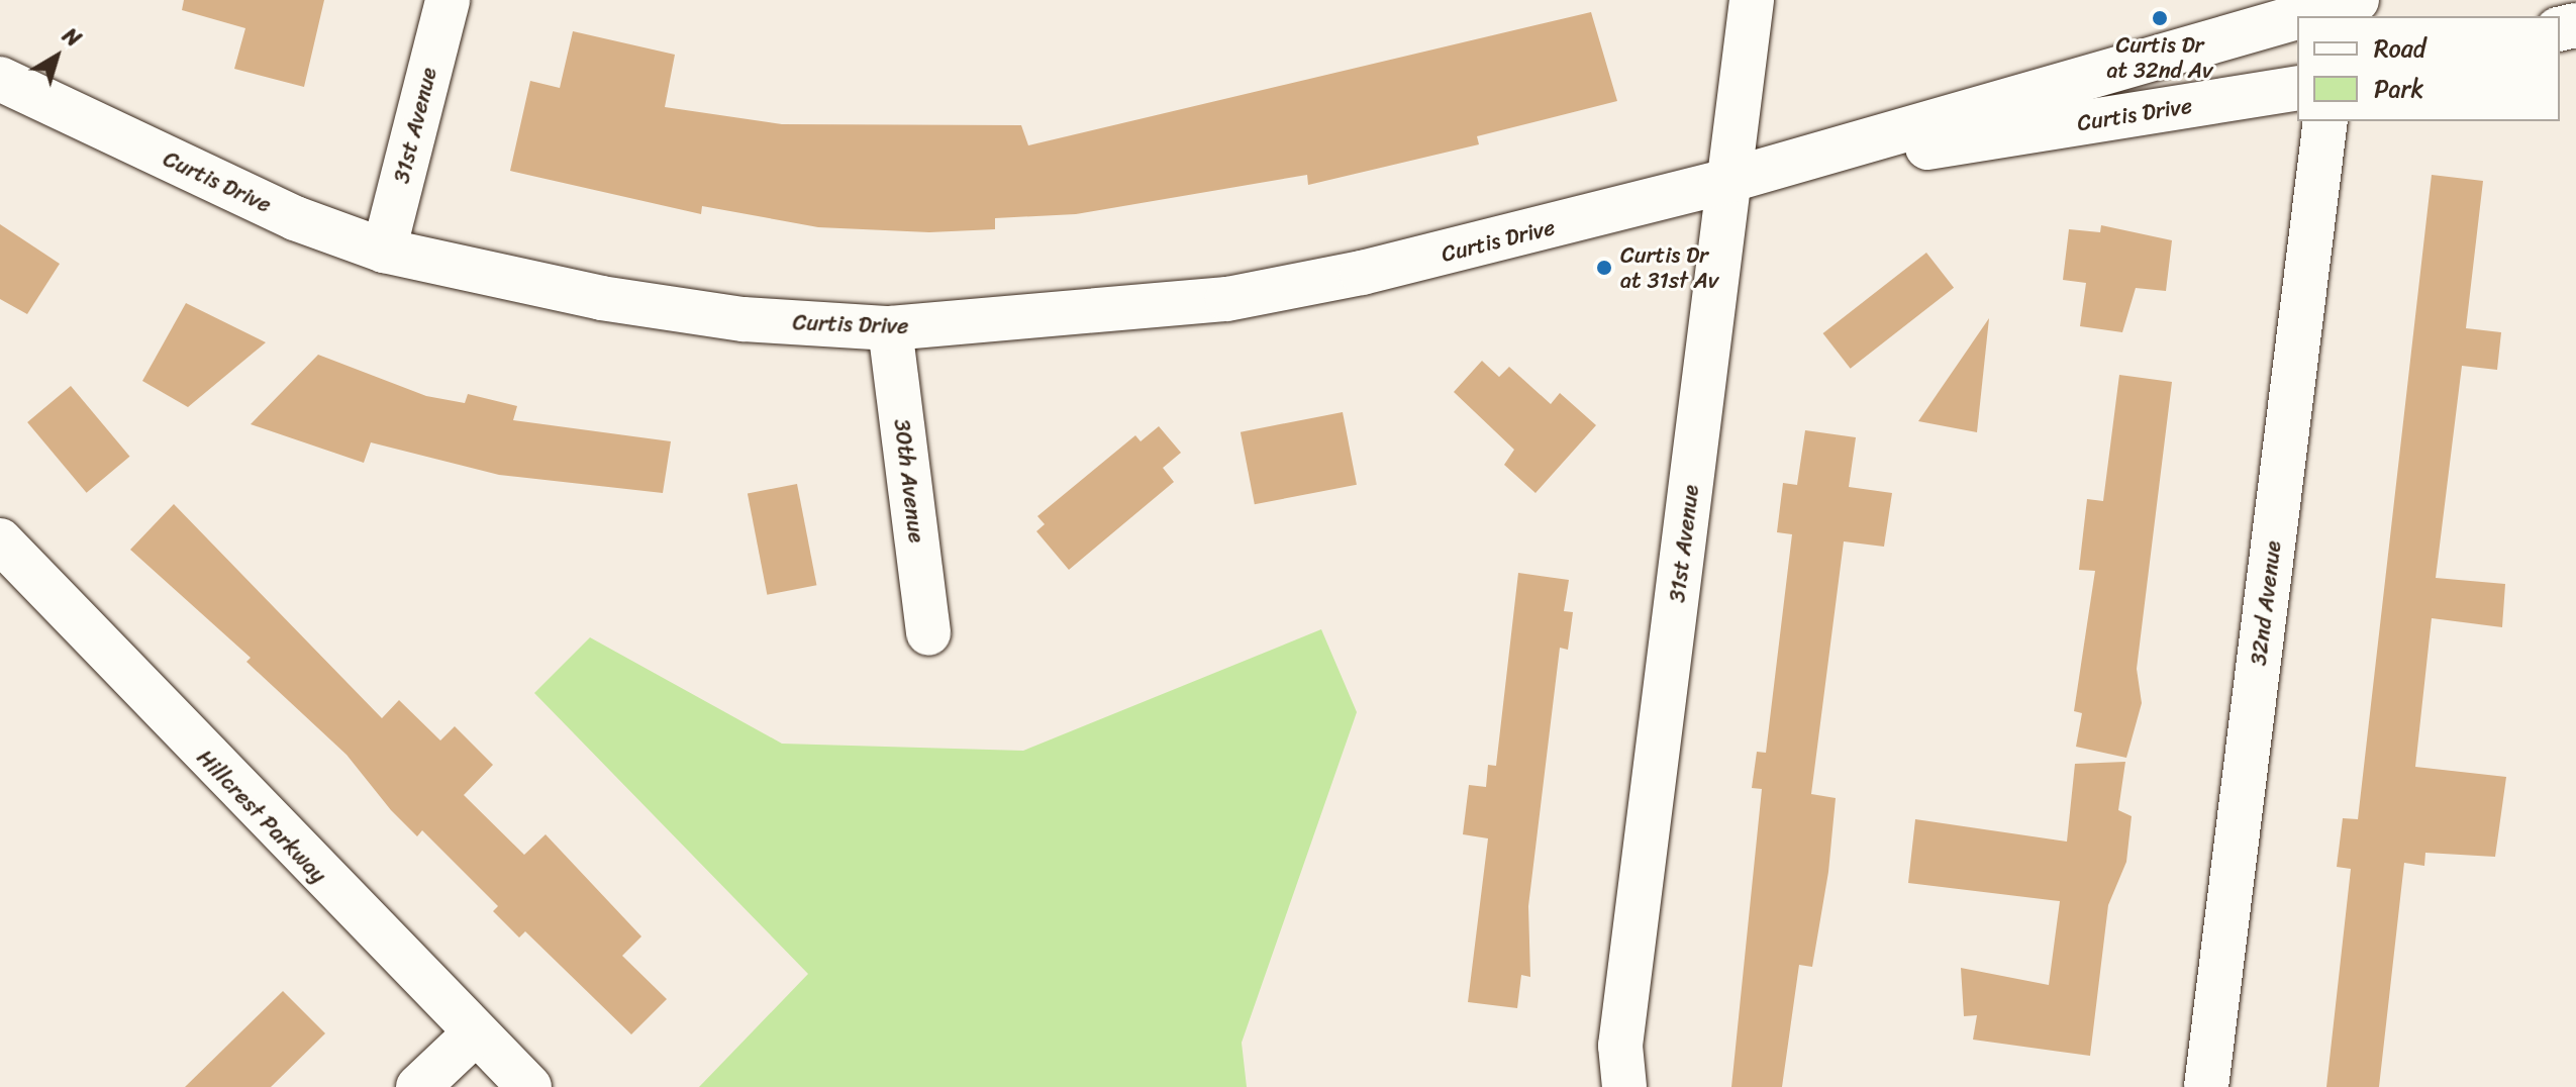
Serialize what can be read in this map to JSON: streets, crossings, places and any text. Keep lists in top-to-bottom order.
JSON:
{
  "streets": {
    "street": [
      "Curtis Drive",
      "31st Avenue",
      "30th Avenue",
      "32nd Avenue",
      "Hillcrest Parkway"
    ]
  },
  "crossings": [
    ["Curtis Drive", "31st Avenue"],
    ["Curtis Drive", "30th Avenue"]
  ],
  "places": ["Curtis Dr at 32nd Av", "Curtis Dr at 31st Av"],
  "legend": ["Road", "Park"],
  "north": "top right"
}
